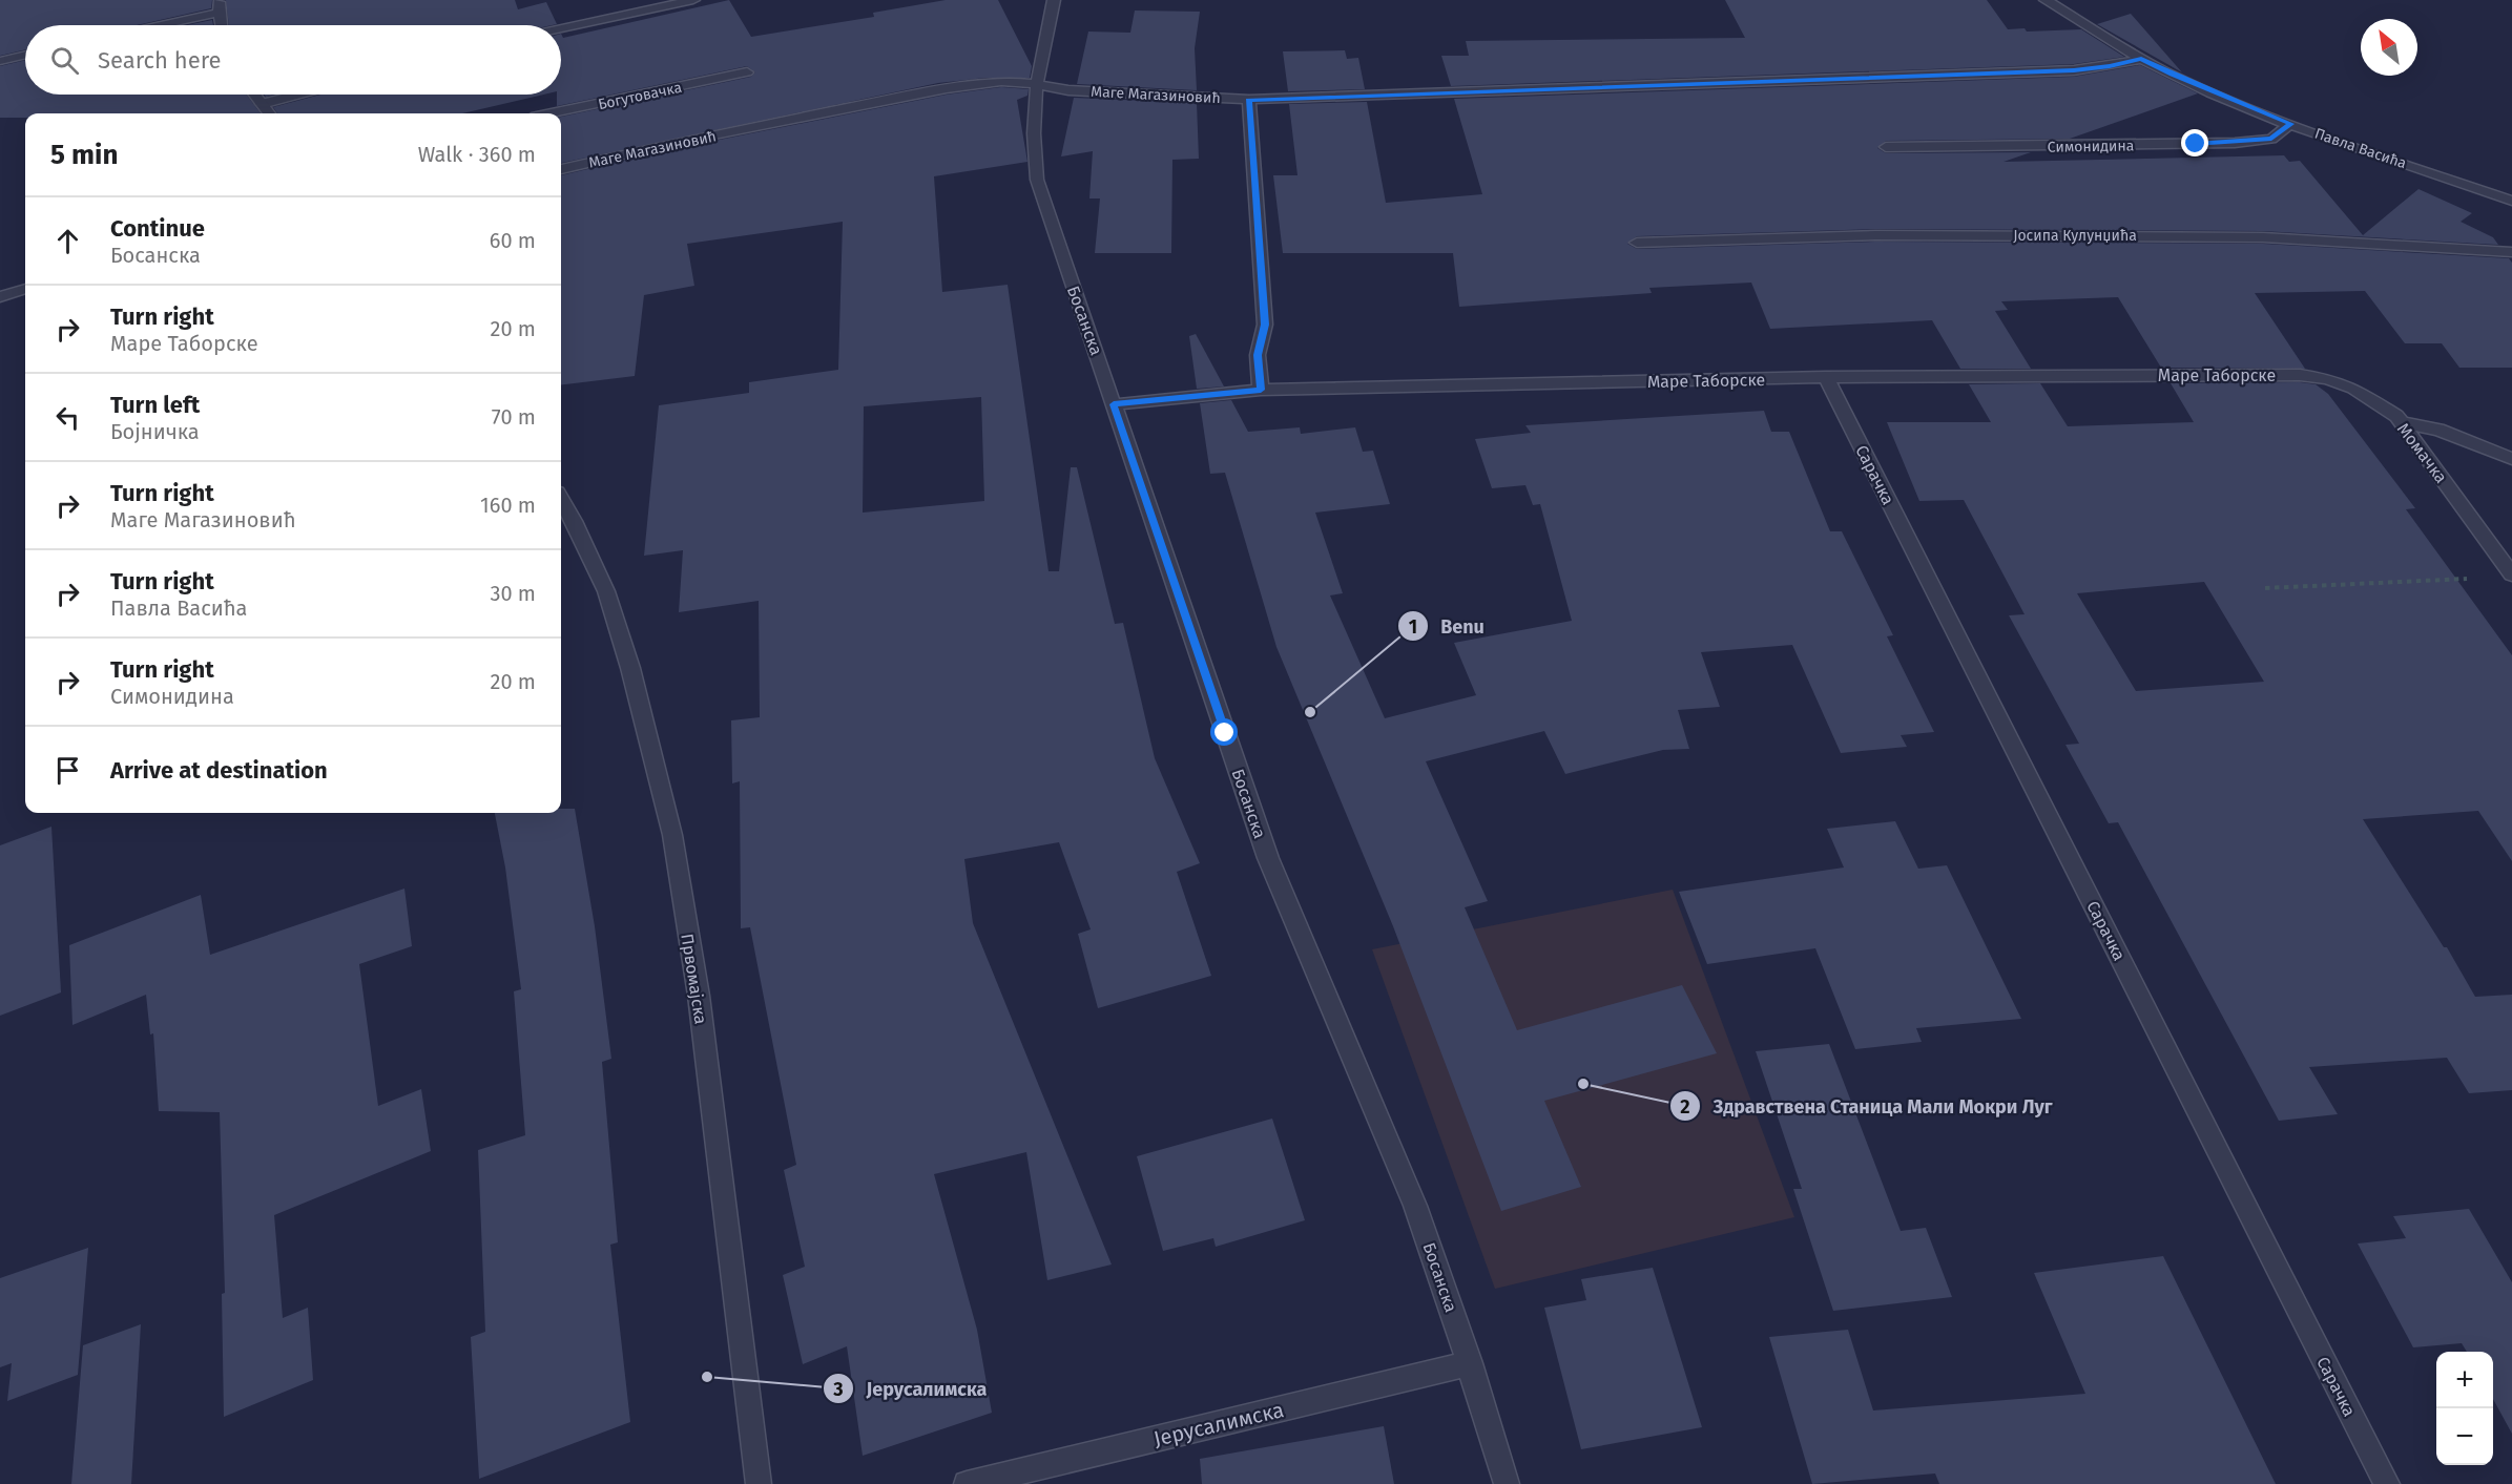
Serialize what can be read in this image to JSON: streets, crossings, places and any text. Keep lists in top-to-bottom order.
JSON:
{
  "streets": {
    "street": [
      "Маге Магазиновић",
      "Богутовачка",
      "Симонидина",
      "Павла Васића",
      "Јосипа Кулунџића",
      "Босанска",
      "Маре Таборске",
      "Момачка",
      "Сарачка",
      "Првомајска",
      "Јерусалимска"
    ]
  },
  "crossings": [
    ["Маге Магазиновић", "Павла Васића"],
    ["Маге Магазиновић", "Босанска"],
    ["Симонидина", "Павла Васића"],
    ["Босанска", "Маре Таборске"],
    ["Босанска", "Јерусалимска"],
    ["Маре Таборске", "Момачка"],
    ["Маре Таборске", "Сарачка"]
  ],
  "places": ["Benu", "Здравствена Станица Мали Мокри Луг", "Јерусалимска"],
  "north": "top left",
  "page": {
    "search": "Search here",
    "heading": ["5 min", "Walk · 360 m"],
    "list": [
      ["Continue", "Босанска", "60 m"],
      ["Turn right", "Маре Таборске", "20 m"],
      ["Turn left", "Бојничка", "70 m"],
      ["Turn right", "Маге Магазиновић", "160 m"],
      ["Turn right", "Павла Васића", "30 m"],
      ["Turn right", "Симонидина", "20 m"],
      "Arrive at destination"
    ],
    "map_buttons": ["+", "−"]
  }
}
